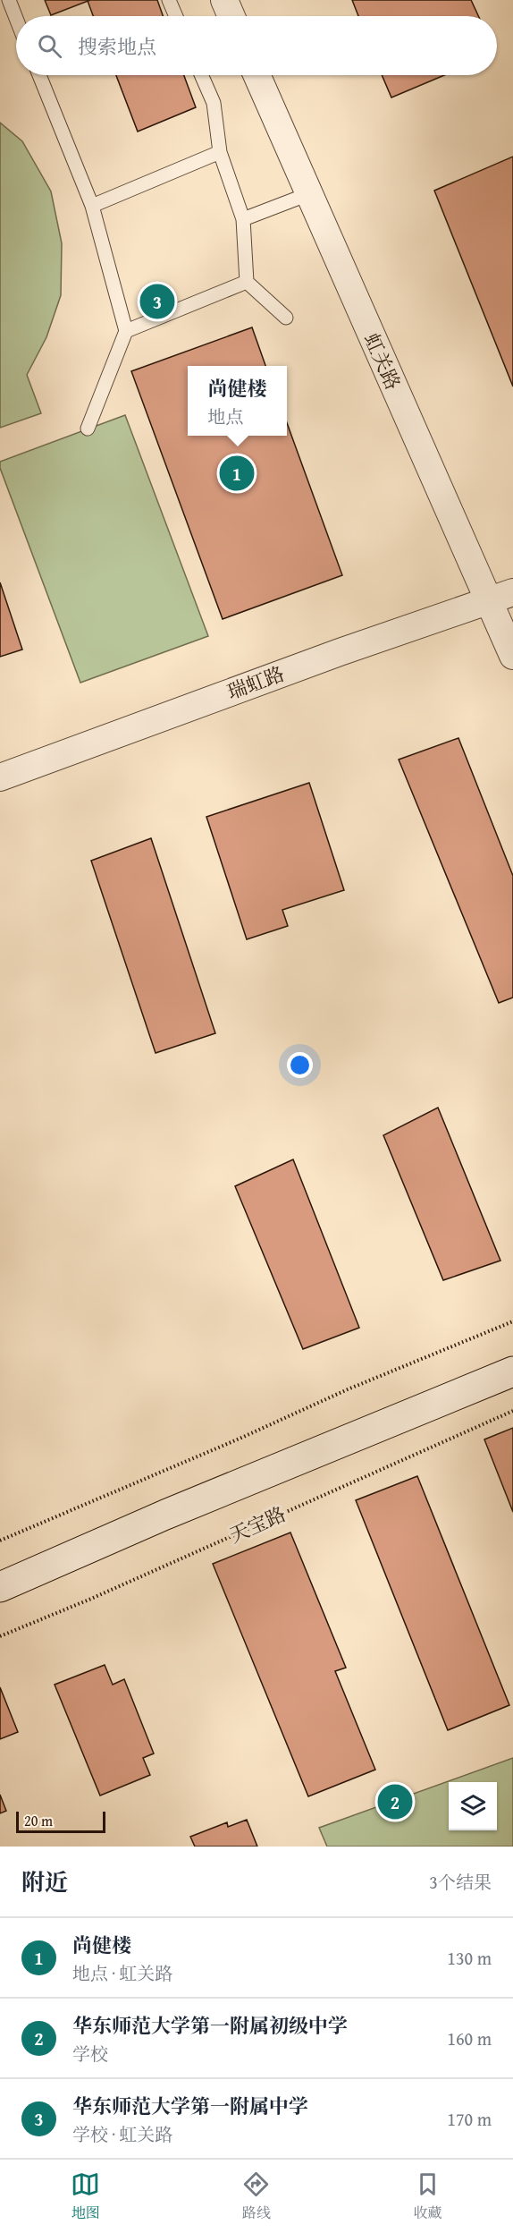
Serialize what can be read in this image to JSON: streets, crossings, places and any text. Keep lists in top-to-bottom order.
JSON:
{
  "streets": {
    "street": ["虹关路", "瑞虹路"],
    "path": ["天宝路"]
  },
  "crossings": [
    ["虹关路", "瑞虹路"]
  ],
  "scale_bar": "20 m",
  "page": {
    "search": "搜索地点",
    "pins": ["3", "1", "2"],
    "popup": ["尚健楼", "地点"],
    "scale": "20 m",
    "heading": ["附近", "3个结果"],
    "list": [
      {
        "mark": "1",
        "name": "尚健楼",
        "note": "地点 · 虹关路",
        "value": "130 m"
      },
      {
        "mark": "2",
        "name": "华东师范大学第一附属初级中学",
        "note": "学校",
        "value": "160 m"
      },
      {
        "mark": "3",
        "name": "华东师范大学第一附属中学",
        "note": "学校 · 虹关路",
        "value": "170 m"
      }
    ],
    "nav": ["地图", "路线", "收藏"]
  }
}
